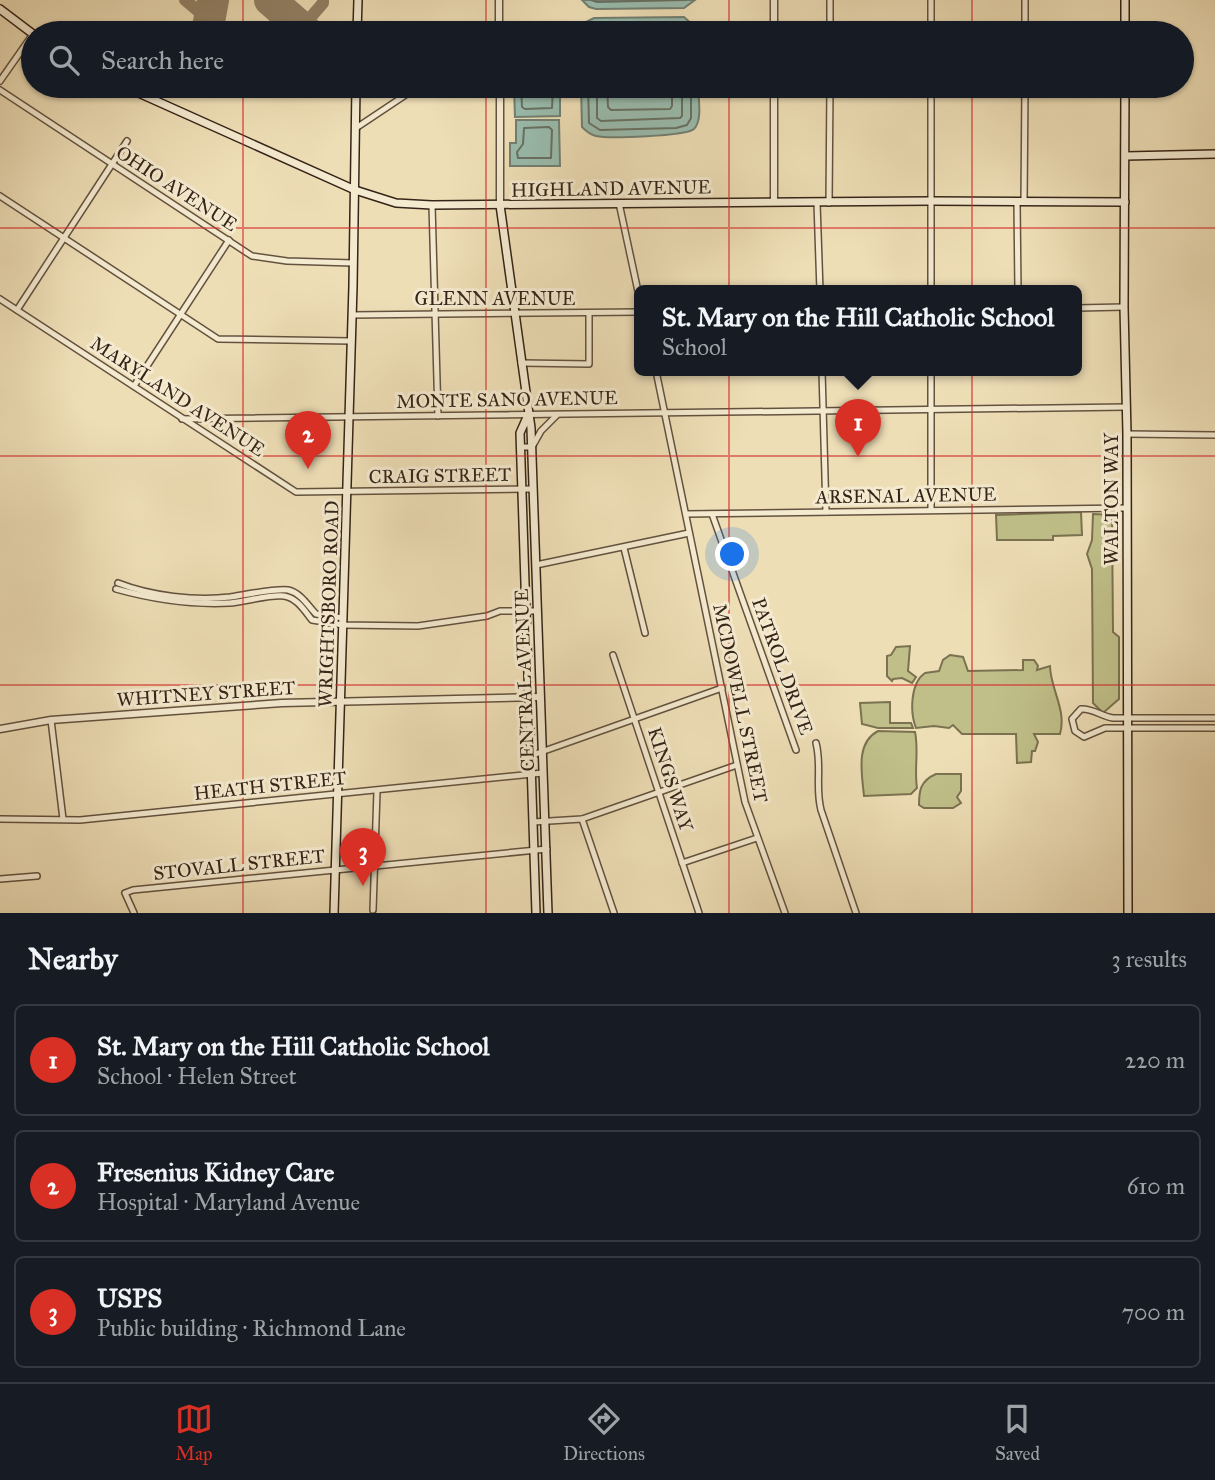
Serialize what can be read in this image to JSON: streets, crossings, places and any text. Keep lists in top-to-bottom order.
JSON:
{
  "streets": {
    "main road": [
      "HIGHLAND AVENUE",
      "WALTON WAY",
      "WRIGHTSBORO ROAD",
      "CENTRAL AVENUE"
    ],
    "street": [
      "OHIO AVENUE",
      "GLENN AVENUE",
      "MARYLAND AVENUE",
      "MONTE SANO AVENUE",
      "CRAIG STREET",
      "ARSENAL AVENUE",
      "PATROL DRIVE",
      "WHITNEY STREET",
      "MCDOWELL STREET",
      "KINGS WAY",
      "HEATH STREET",
      "STOVALL STREET"
    ]
  },
  "crossings": [
    ["OHIO AVENUE", "WRIGHTSBORO ROAD"],
    ["HIGHLAND AVENUE", "WALTON WAY"],
    ["HIGHLAND AVENUE", "WRIGHTSBORO ROAD"],
    ["HIGHLAND AVENUE", "CENTRAL AVENUE"],
    ["GLENN AVENUE", "WRIGHTSBORO ROAD"],
    ["GLENN AVENUE", "CENTRAL AVENUE"],
    ["MARYLAND AVENUE", "MONTE SANO AVENUE"],
    ["MARYLAND AVENUE", "CRAIG STREET"],
    ["MARYLAND AVENUE", "WRIGHTSBORO ROAD"],
    ["MONTE SANO AVENUE", "WALTON WAY"],
    ["MONTE SANO AVENUE", "WRIGHTSBORO ROAD"],
    ["MONTE SANO AVENUE", "CENTRAL AVENUE"],
    ["MONTE SANO AVENUE", "MCDOWELL STREET"],
    ["CRAIG STREET", "WRIGHTSBORO ROAD"],
    ["CRAIG STREET", "CENTRAL AVENUE"],
    ["ARSENAL AVENUE", "WALTON WAY"],
    ["ARSENAL AVENUE", "PATROL DRIVE"],
    ["ARSENAL AVENUE", "MCDOWELL STREET"],
    ["WRIGHTSBORO ROAD", "WHITNEY STREET"],
    ["WRIGHTSBORO ROAD", "HEATH STREET"],
    ["WRIGHTSBORO ROAD", "STOVALL STREET"],
    ["CENTRAL AVENUE", "WHITNEY STREET"],
    ["CENTRAL AVENUE", "HEATH STREET"],
    ["CENTRAL AVENUE", "STOVALL STREET"]
  ],
  "page": {
    "search": "Search here",
    "popup": ["St. Mary on the Hill Catholic School", "School"],
    "pins": ["1", "2", "3"],
    "heading": ["Nearby", "3 results"],
    "list": [
      {
        "mark": "1",
        "name": "St. Mary on the Hill Catholic School",
        "note": "School · Helen Street",
        "value": "220 m"
      },
      {
        "mark": "2",
        "name": "Fresenius Kidney Care",
        "note": "Hospital · Maryland Avenue",
        "value": "610 m"
      },
      {
        "mark": "3",
        "name": "USPS",
        "note": "Public building · Richmond Lane",
        "value": "700 m"
      }
    ],
    "nav": ["Map", "Directions", "Saved"]
  }
}
